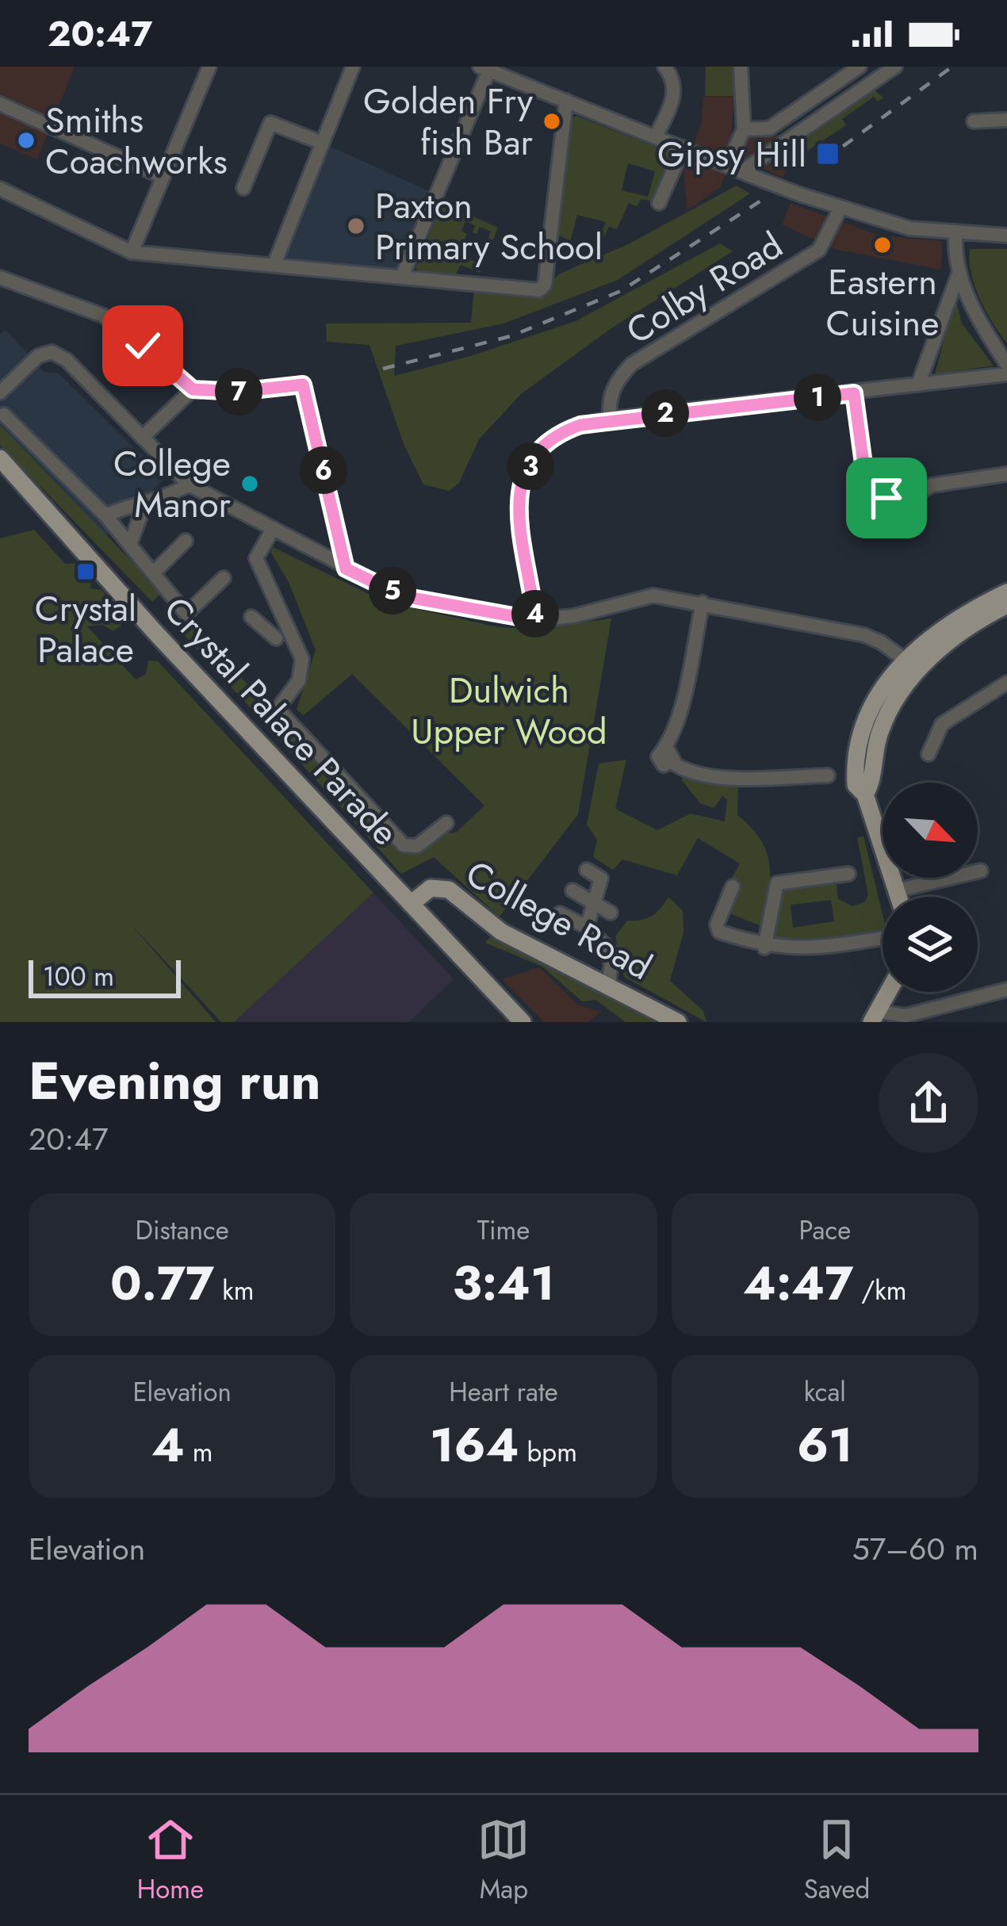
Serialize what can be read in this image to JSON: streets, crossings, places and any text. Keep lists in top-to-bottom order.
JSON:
{
  "streets": {
    "main road": ["Crystal Palace Parade", "College Road"],
    "street": ["Colby Road"]
  },
  "crossings": [
    ["Crystal Palace Parade", "College Road"]
  ],
  "parks": ["Dulwich Upper Wood"],
  "places": {
    "other": [
      "Golden Fry fish Bar",
      "Smiths Coachworks",
      "Paxton Primary School",
      "Eastern Cuisine",
      "College Manor"
    ],
    "transit": ["Gipsy Hill", "Crystal Palace"]
  },
  "scale_bar": "100 m",
  "north": "bottom right",
  "page": {
    "status": "20:47",
    "pins": [
      "7",
      "1",
      "2",
      "3",
      "6",
      "5",
      "4"
    ],
    "scale": "100 m",
    "heading": ["Evening run", "20:47"],
    "stats": [
      ["Distance", "0.77 km"],
      ["Time", "3:41"],
      ["Pace", "4:47 /km"],
      ["Elevation", "4 m"],
      ["Heart rate", "164 bpm"],
      ["kcal", "61"]
    ],
    "chart": ["Elevation", "57–60 m"],
    "tabs": ["Home", "Map", "Saved"]
  }
}
